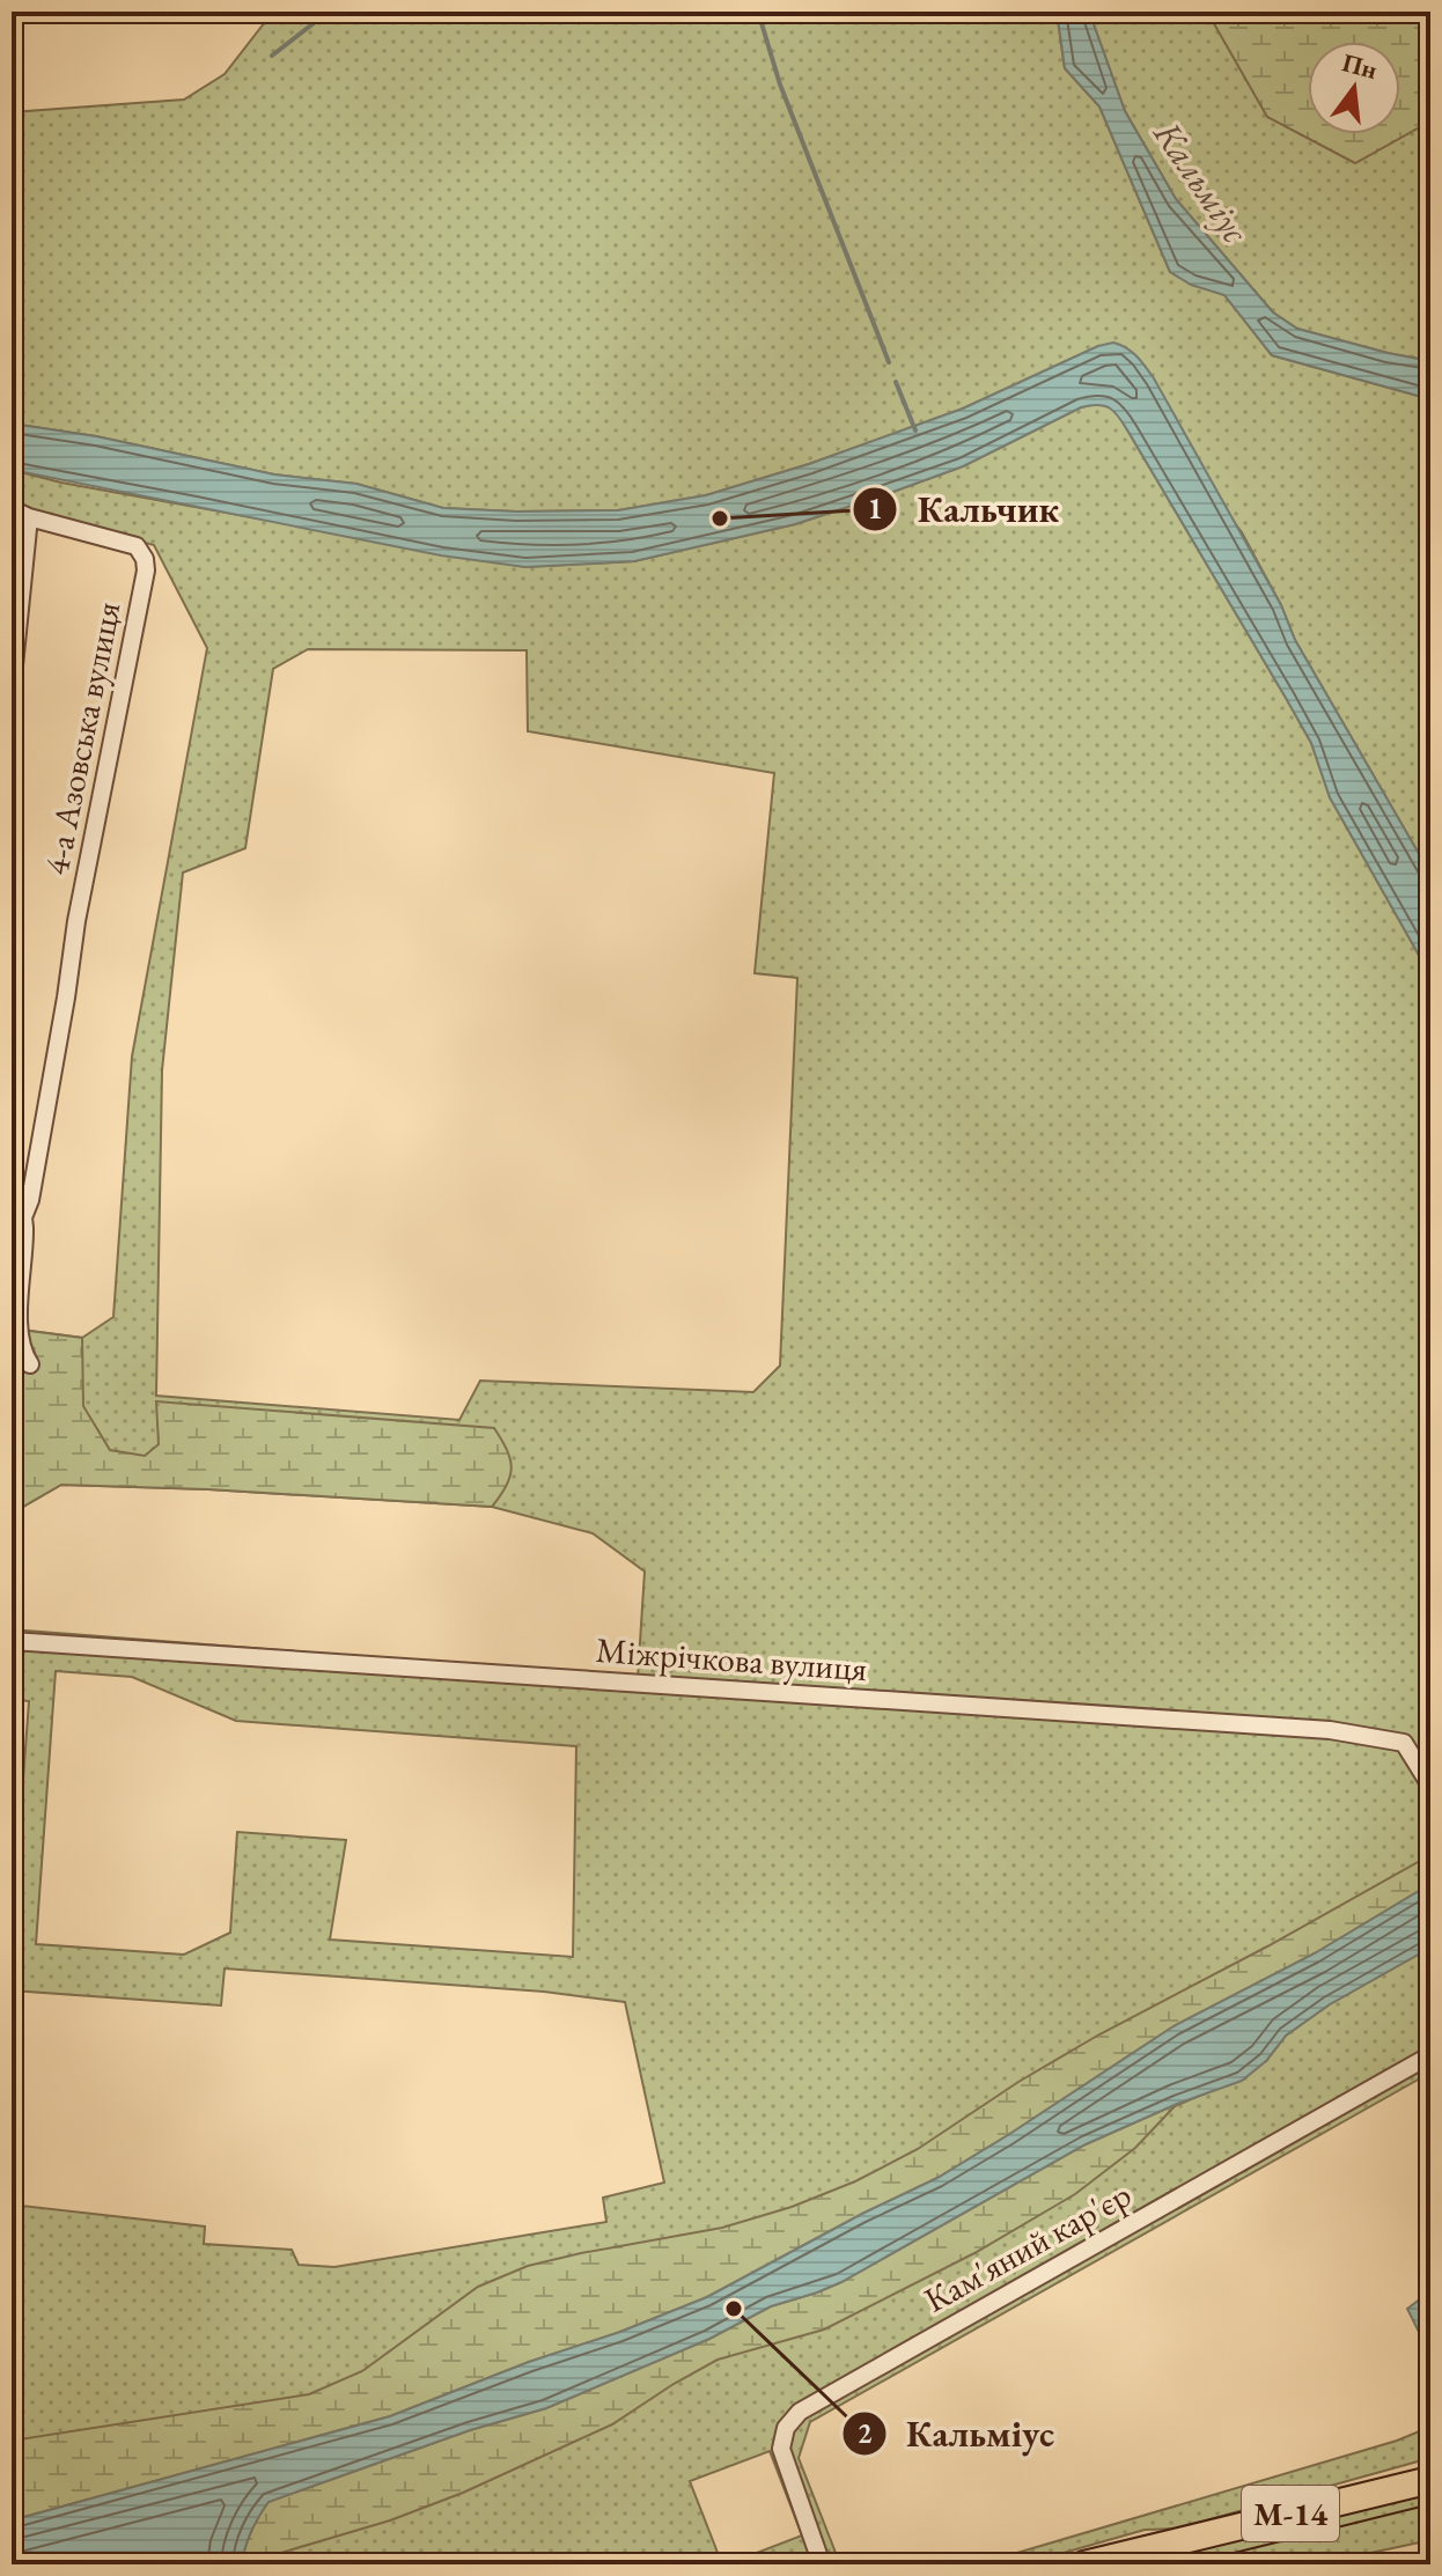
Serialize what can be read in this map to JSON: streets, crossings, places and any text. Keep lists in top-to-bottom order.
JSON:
{
  "streets": {
    "highway": ["М-14"],
    "street": ["4-а Азовська вулиця", "Міжрічкова вулиця", "Кам'яний кар'єр"]
  },
  "water": ["Кальміус"],
  "places": ["Кальчик", "Кальміус"],
  "north": "top"
}
